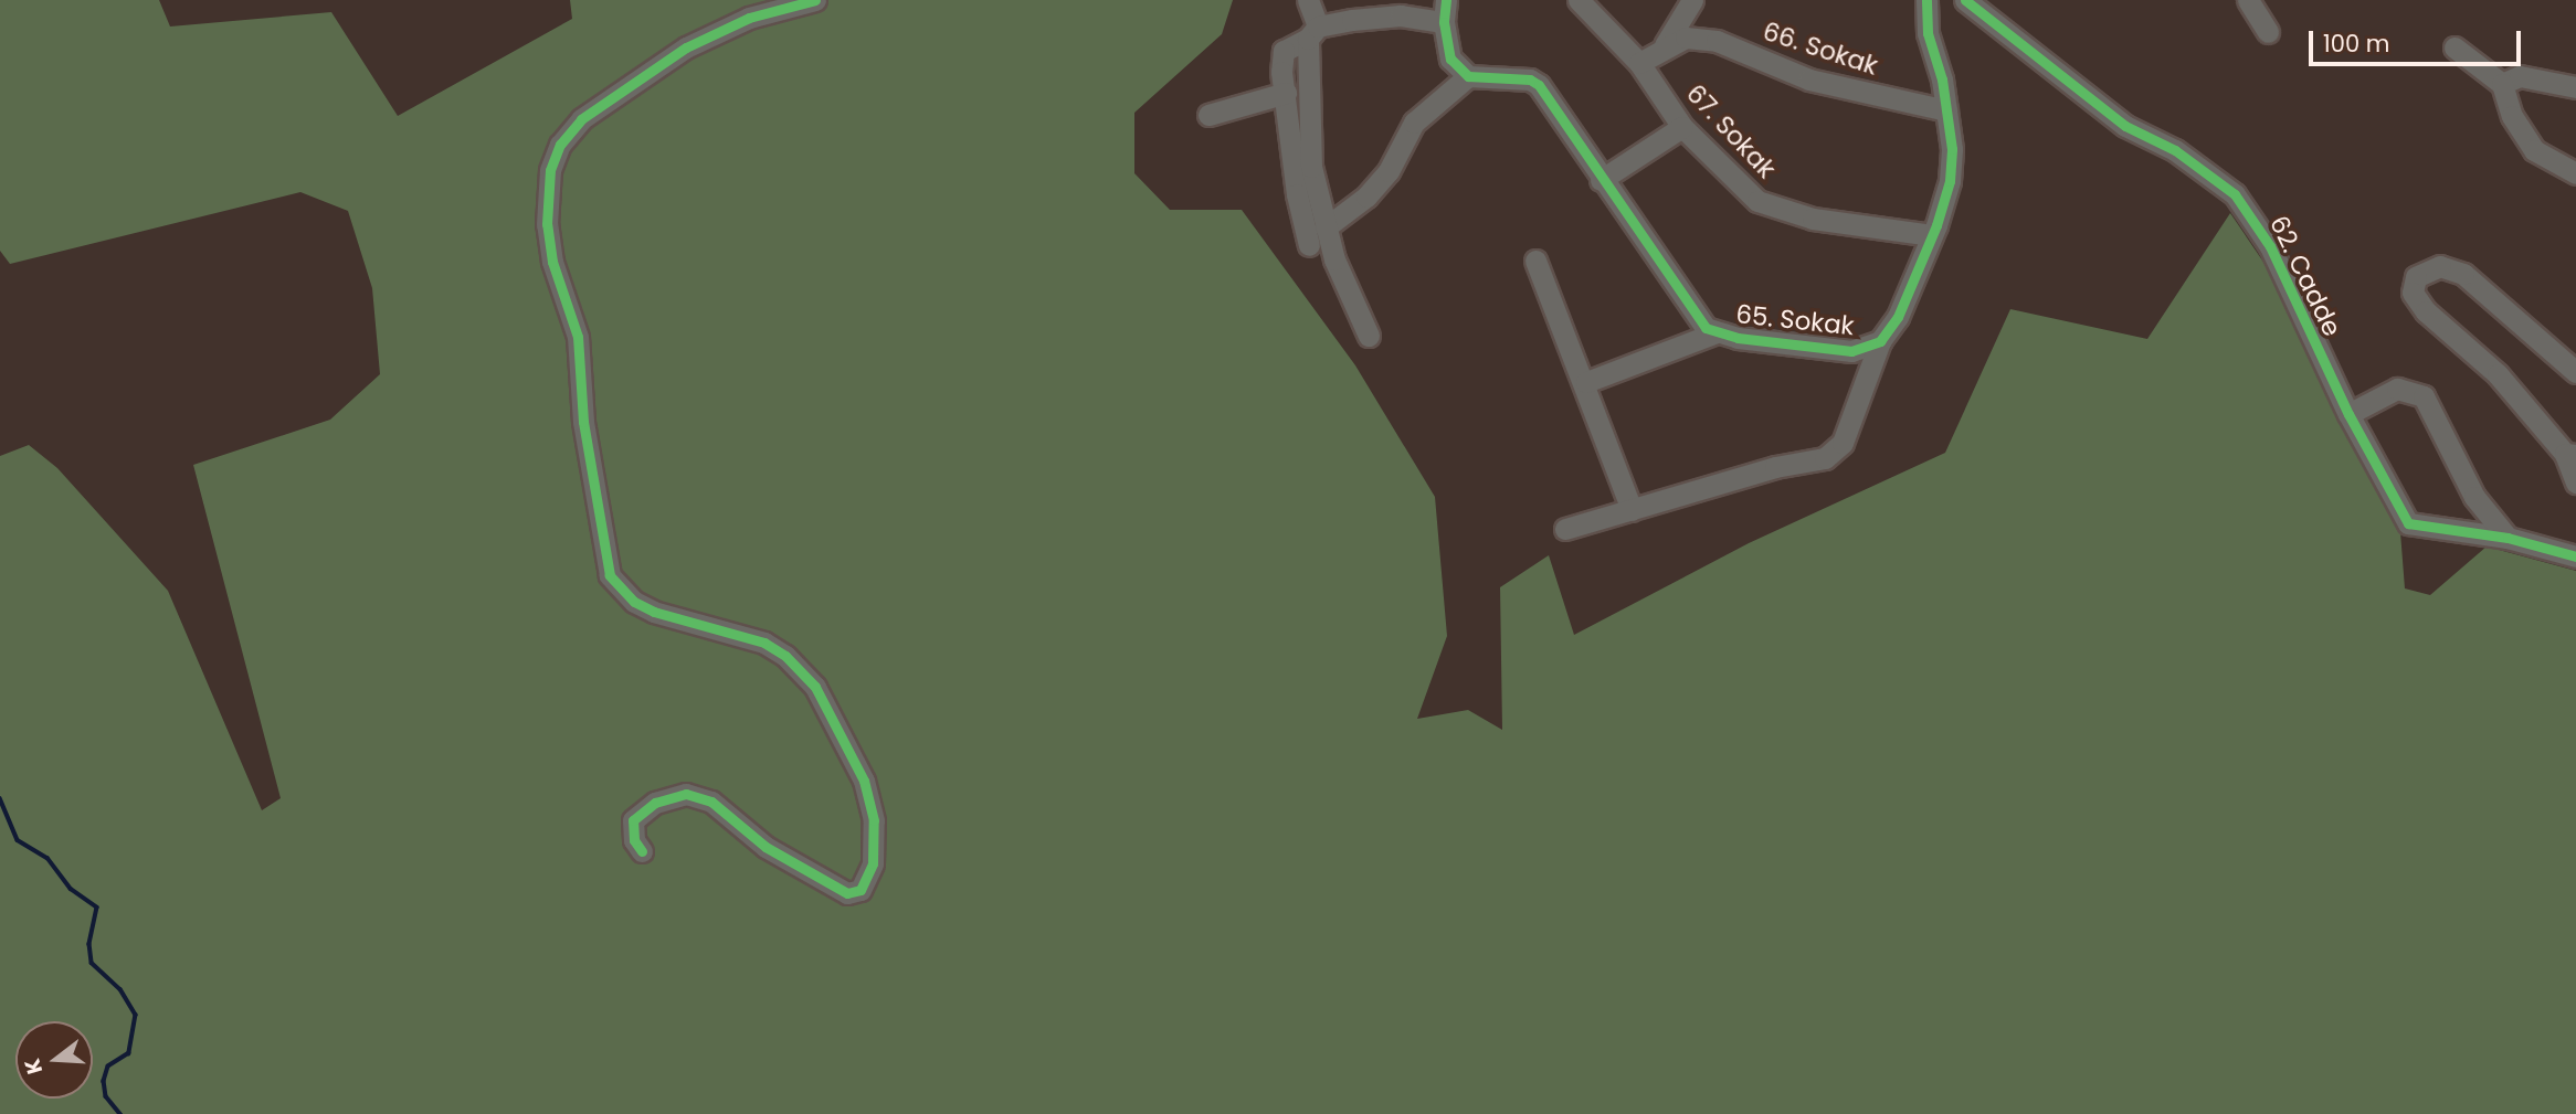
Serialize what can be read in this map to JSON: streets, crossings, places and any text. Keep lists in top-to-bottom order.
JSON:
{
  "streets": {
    "street": [
      "66. Sokak",
      "67. Sokak",
      "62. Cadde",
      "65. Sokak"
    ]
  },
  "crossings": [
    ["66. Sokak", "67. Sokak"],
    ["66. Sokak", "65. Sokak"],
    ["67. Sokak", "65. Sokak"]
  ],
  "scale_bar": "100 m",
  "north": "left"
}
